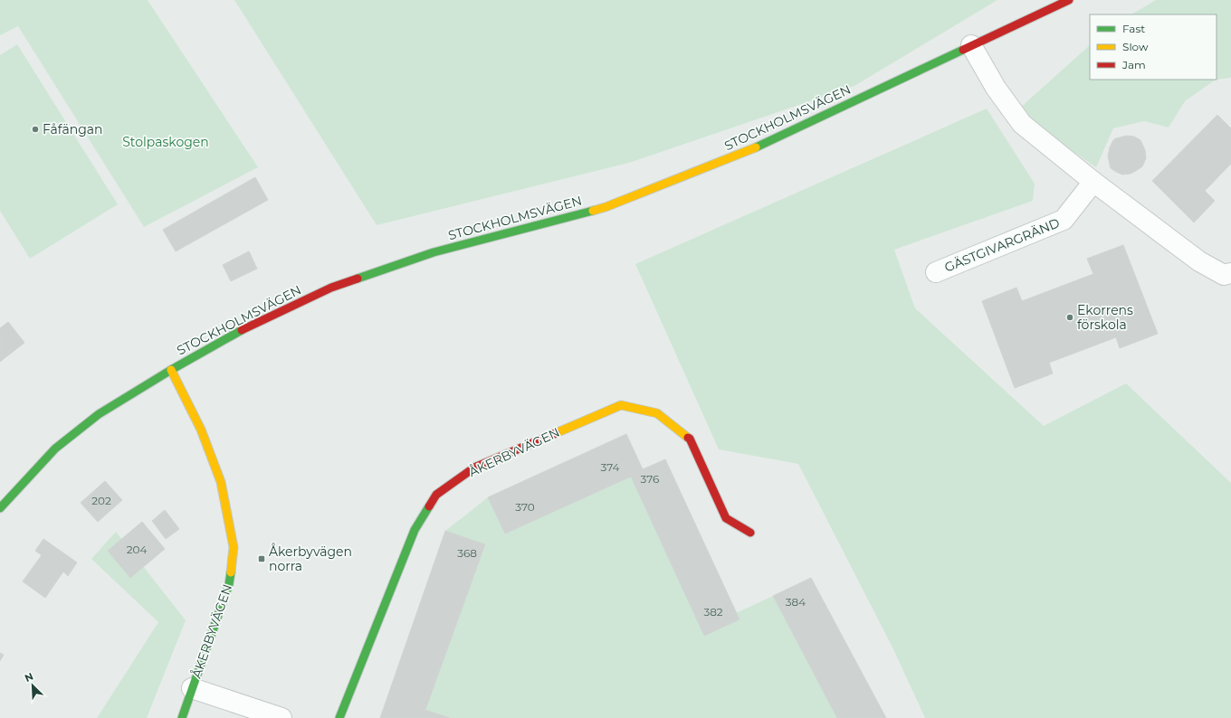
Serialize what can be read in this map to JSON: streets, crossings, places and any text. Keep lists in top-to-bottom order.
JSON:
{
  "streets": {
    "main road": ["STOCKHOLMSVÄGEN", "ÅKERBYVÄGEN"],
    "street": ["GÄSTGIVARGRÄND"]
  },
  "crossings": [
    ["STOCKHOLMSVÄGEN", "ÅKERBYVÄGEN"]
  ],
  "parks": ["Stolpaskogen"],
  "places": {
    "other": ["Fåfängan", "Ekorrens förskola"],
    "transit": ["Åkerbyvägen norra"]
  },
  "house_numbers": [
    "374",
    "376",
    "202",
    "370",
    "204",
    "368",
    "384",
    "382"
  ],
  "legend": ["Fast", "Slow", "Jam"],
  "north": "top left"
}
